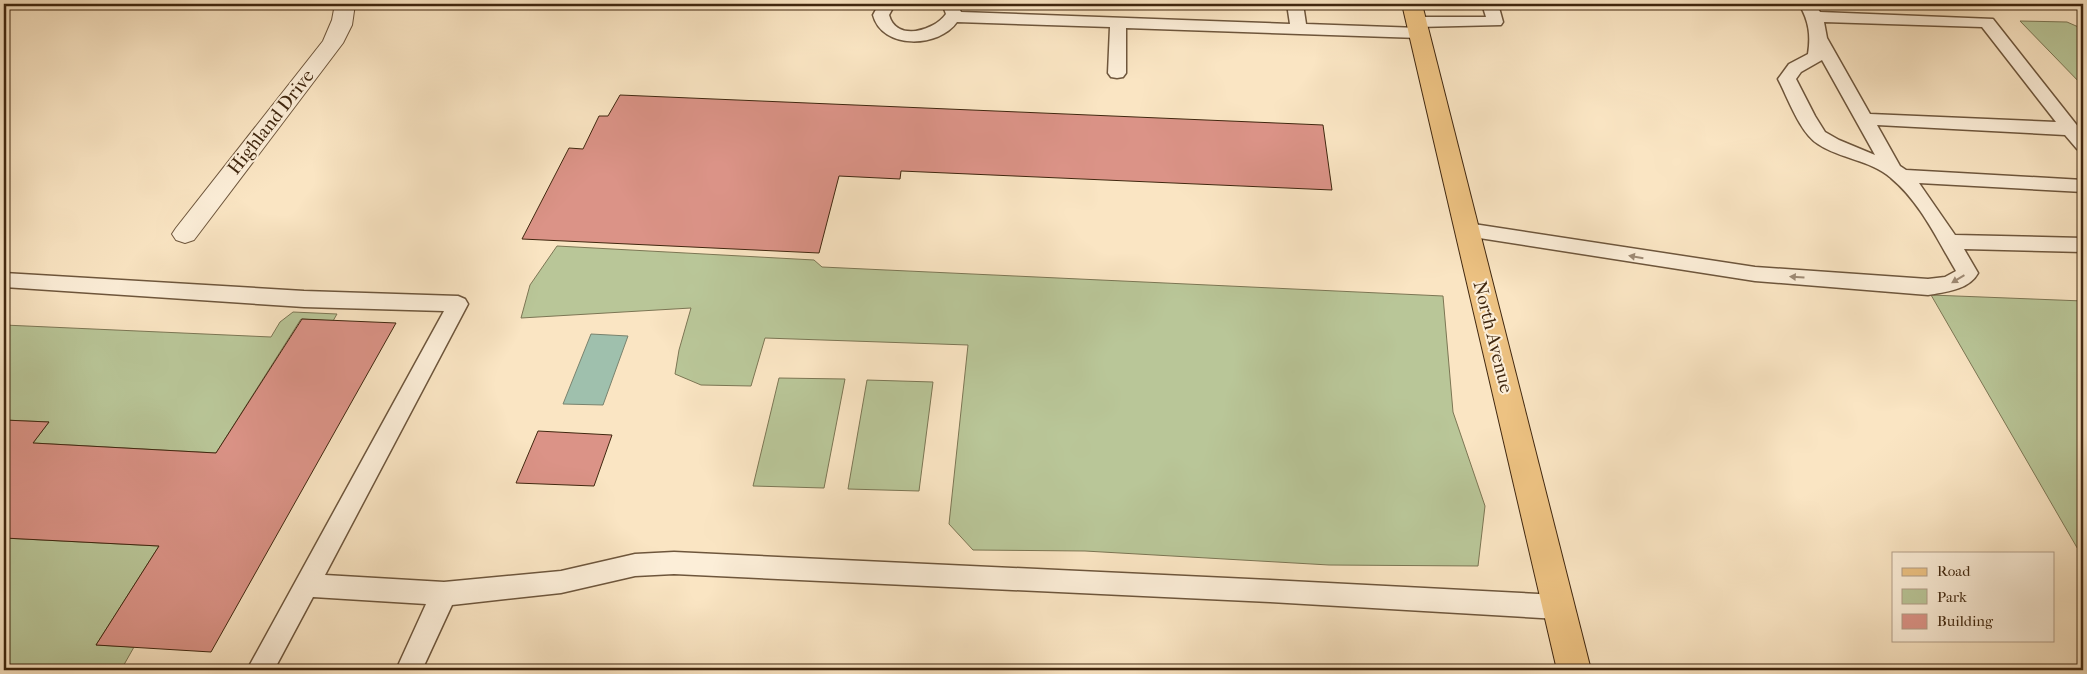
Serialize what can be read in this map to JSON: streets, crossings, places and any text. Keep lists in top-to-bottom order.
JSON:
{
  "streets": {
    "main road": ["North Avenue"],
    "street": ["Highland Drive"]
  },
  "legend": ["Road", "Park", "Building"]
}
